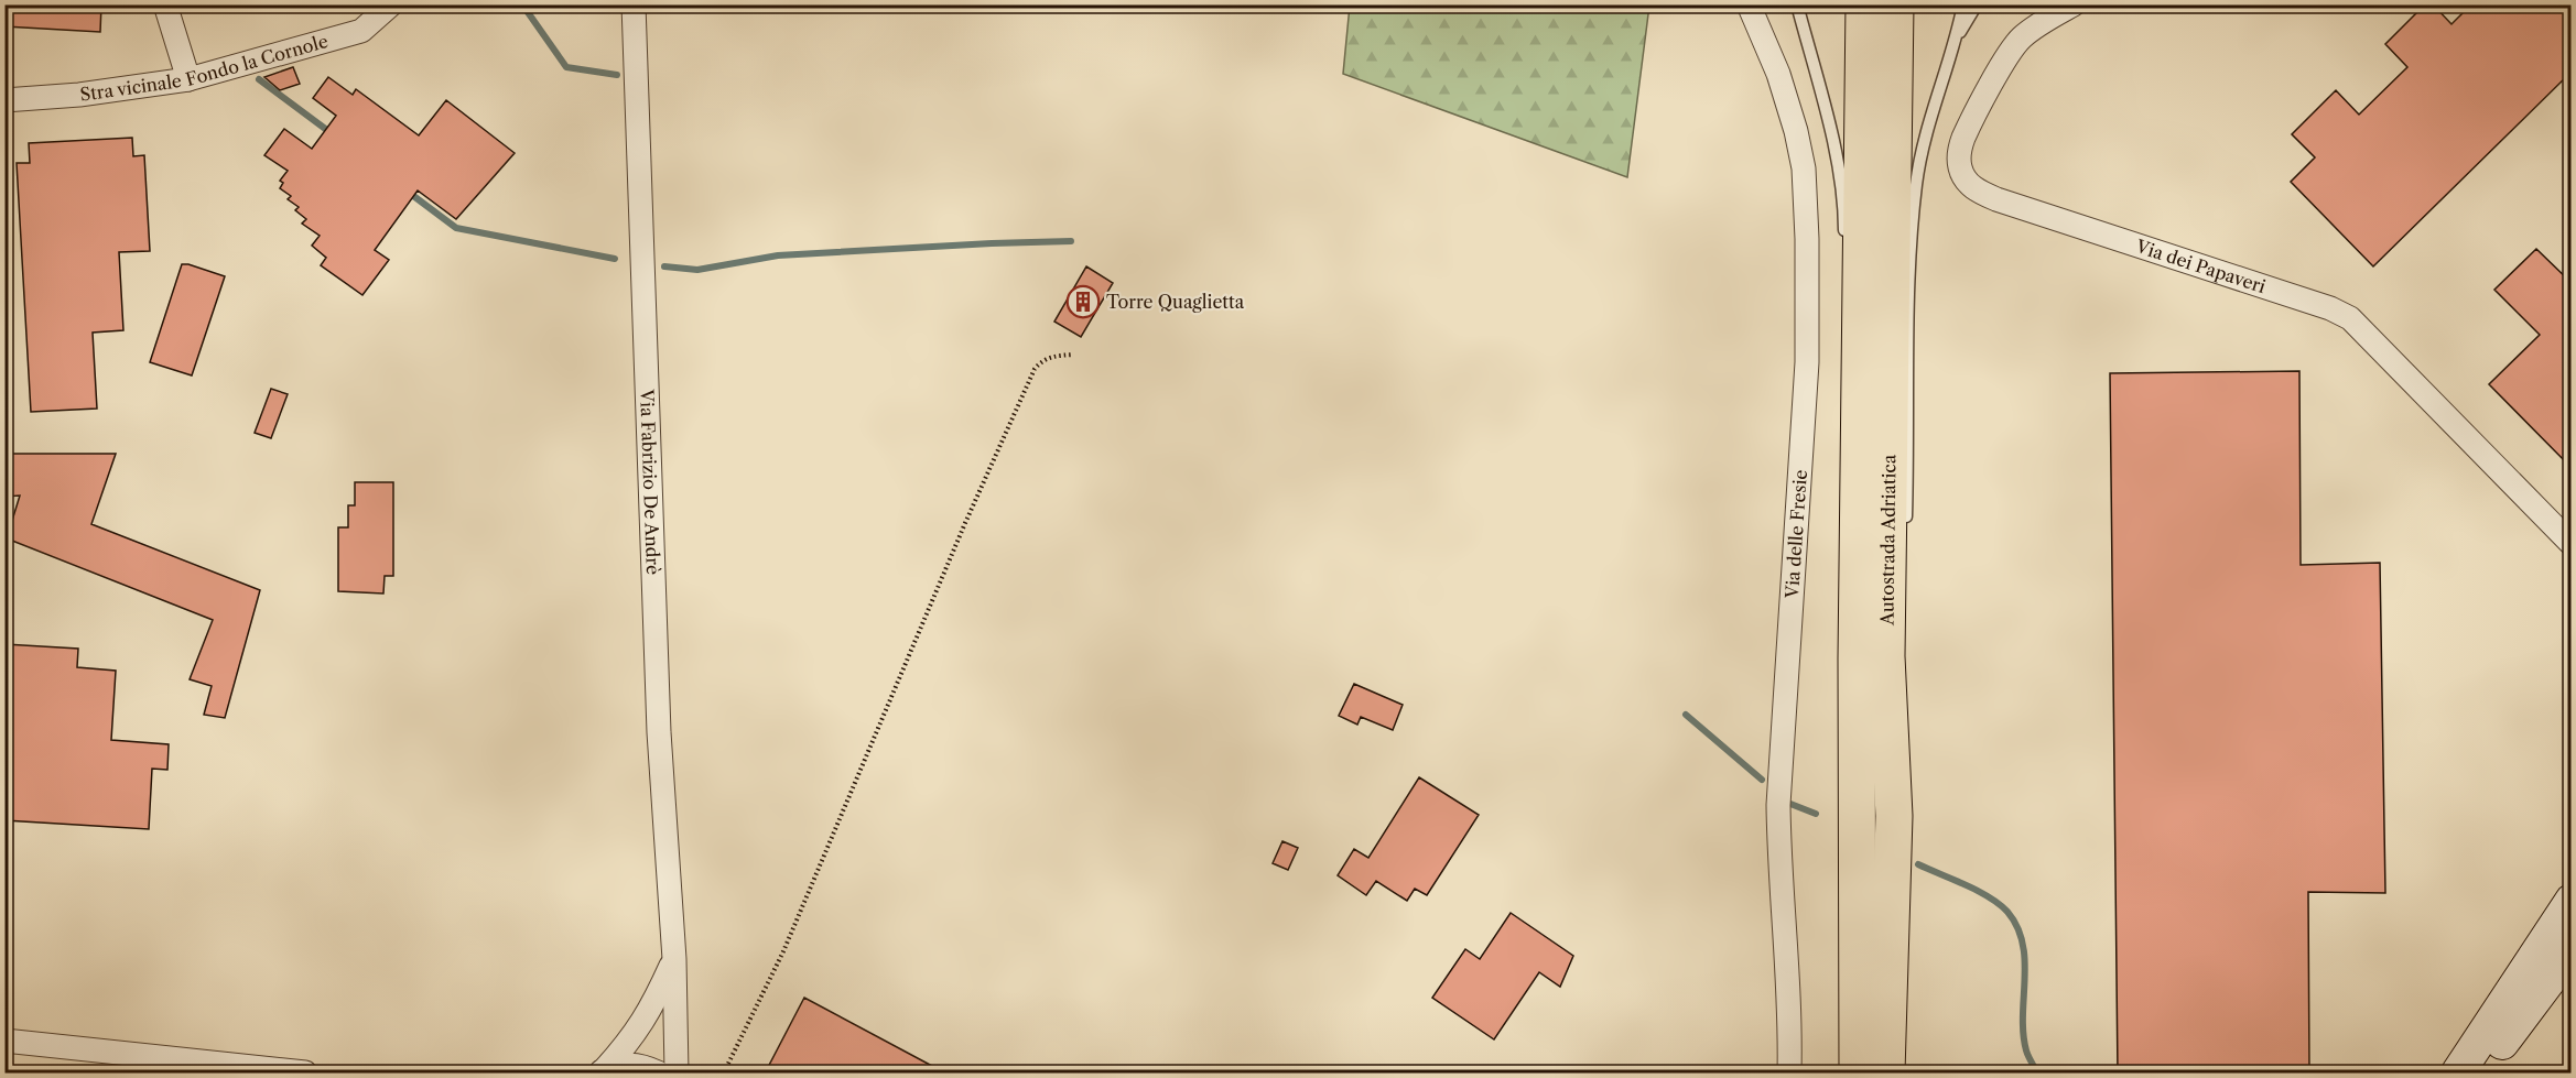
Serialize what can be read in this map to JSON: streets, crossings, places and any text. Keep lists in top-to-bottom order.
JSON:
{
  "streets": {
    "highway": ["Autostrada Adriatica"],
    "street": [
      "Stra vicinale Fondo la Cornole",
      "Via dei Papaveri",
      "Via Fabrizio De Andrè",
      "Via delle Fresie"
    ]
  },
  "places": {
    "building": ["Torre Quaglietta"]
  }
}
